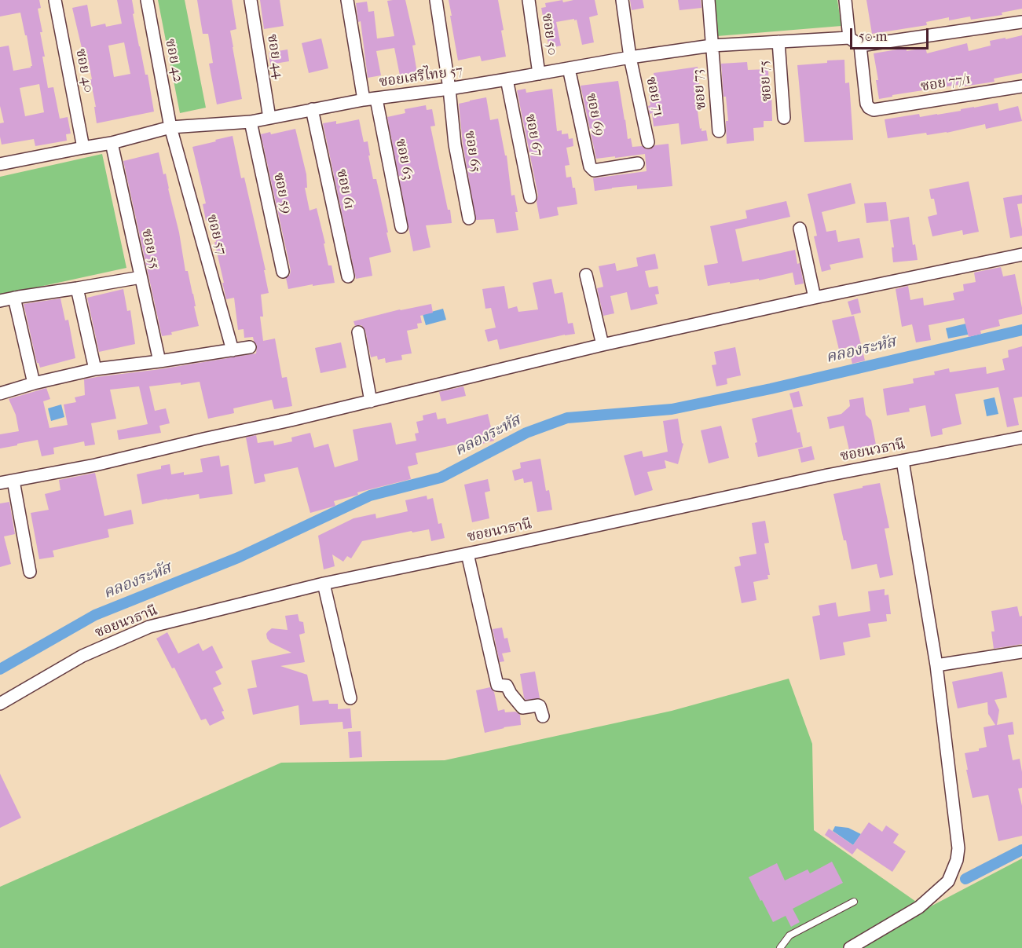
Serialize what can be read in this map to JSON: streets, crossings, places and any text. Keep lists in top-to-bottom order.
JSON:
{
  "streets": {
    "street": [
      "ซอย 50",
      "ซอย 44",
      "ซอย 42",
      "ซอย 40",
      "ซอยเสรีไทย 57",
      "ซอย 75",
      "ซอย 77/1",
      "ซอย 73",
      "ซอย 71",
      "ซอย 69",
      "ซอย 67",
      "ซอย 65",
      "ซอย 63",
      "ซอย 61",
      "ซอย 59",
      "ซอย 57",
      "ซอย 55",
      "ซอยนวธานี"
    ]
  },
  "crossings": [
    ["ซอย 50", "ซอยเสรีไทย 57"],
    ["ซอย 44", "ซอยเสรีไทย 57"],
    ["ซอย 42", "ซอยเสรีไทย 57"],
    ["ซอย 42", "ซอย 57"],
    ["ซอย 40", "ซอยเสรีไทย 57"],
    ["ซอยเสรีไทย 57", "ซอย 75"],
    ["ซอยเสรีไทย 57", "ซอย 73"],
    ["ซอยเสรีไทย 57", "ซอย 71"],
    ["ซอยเสรีไทย 57", "ซอย 69"],
    ["ซอยเสรีไทย 57", "ซอย 67"],
    ["ซอยเสรีไทย 57", "ซอย 65"],
    ["ซอยเสรีไทย 57", "ซอย 63"],
    ["ซอยเสรีไทย 57", "ซอย 61"],
    ["ซอยเสรีไทย 57", "ซอย 59"],
    ["ซอยเสรีไทย 57", "ซอย 57"],
    ["ซอยเสรีไทย 57", "ซอย 55"]
  ],
  "water": ["คลองระหัส"],
  "scale_bar": "50 m"
}
